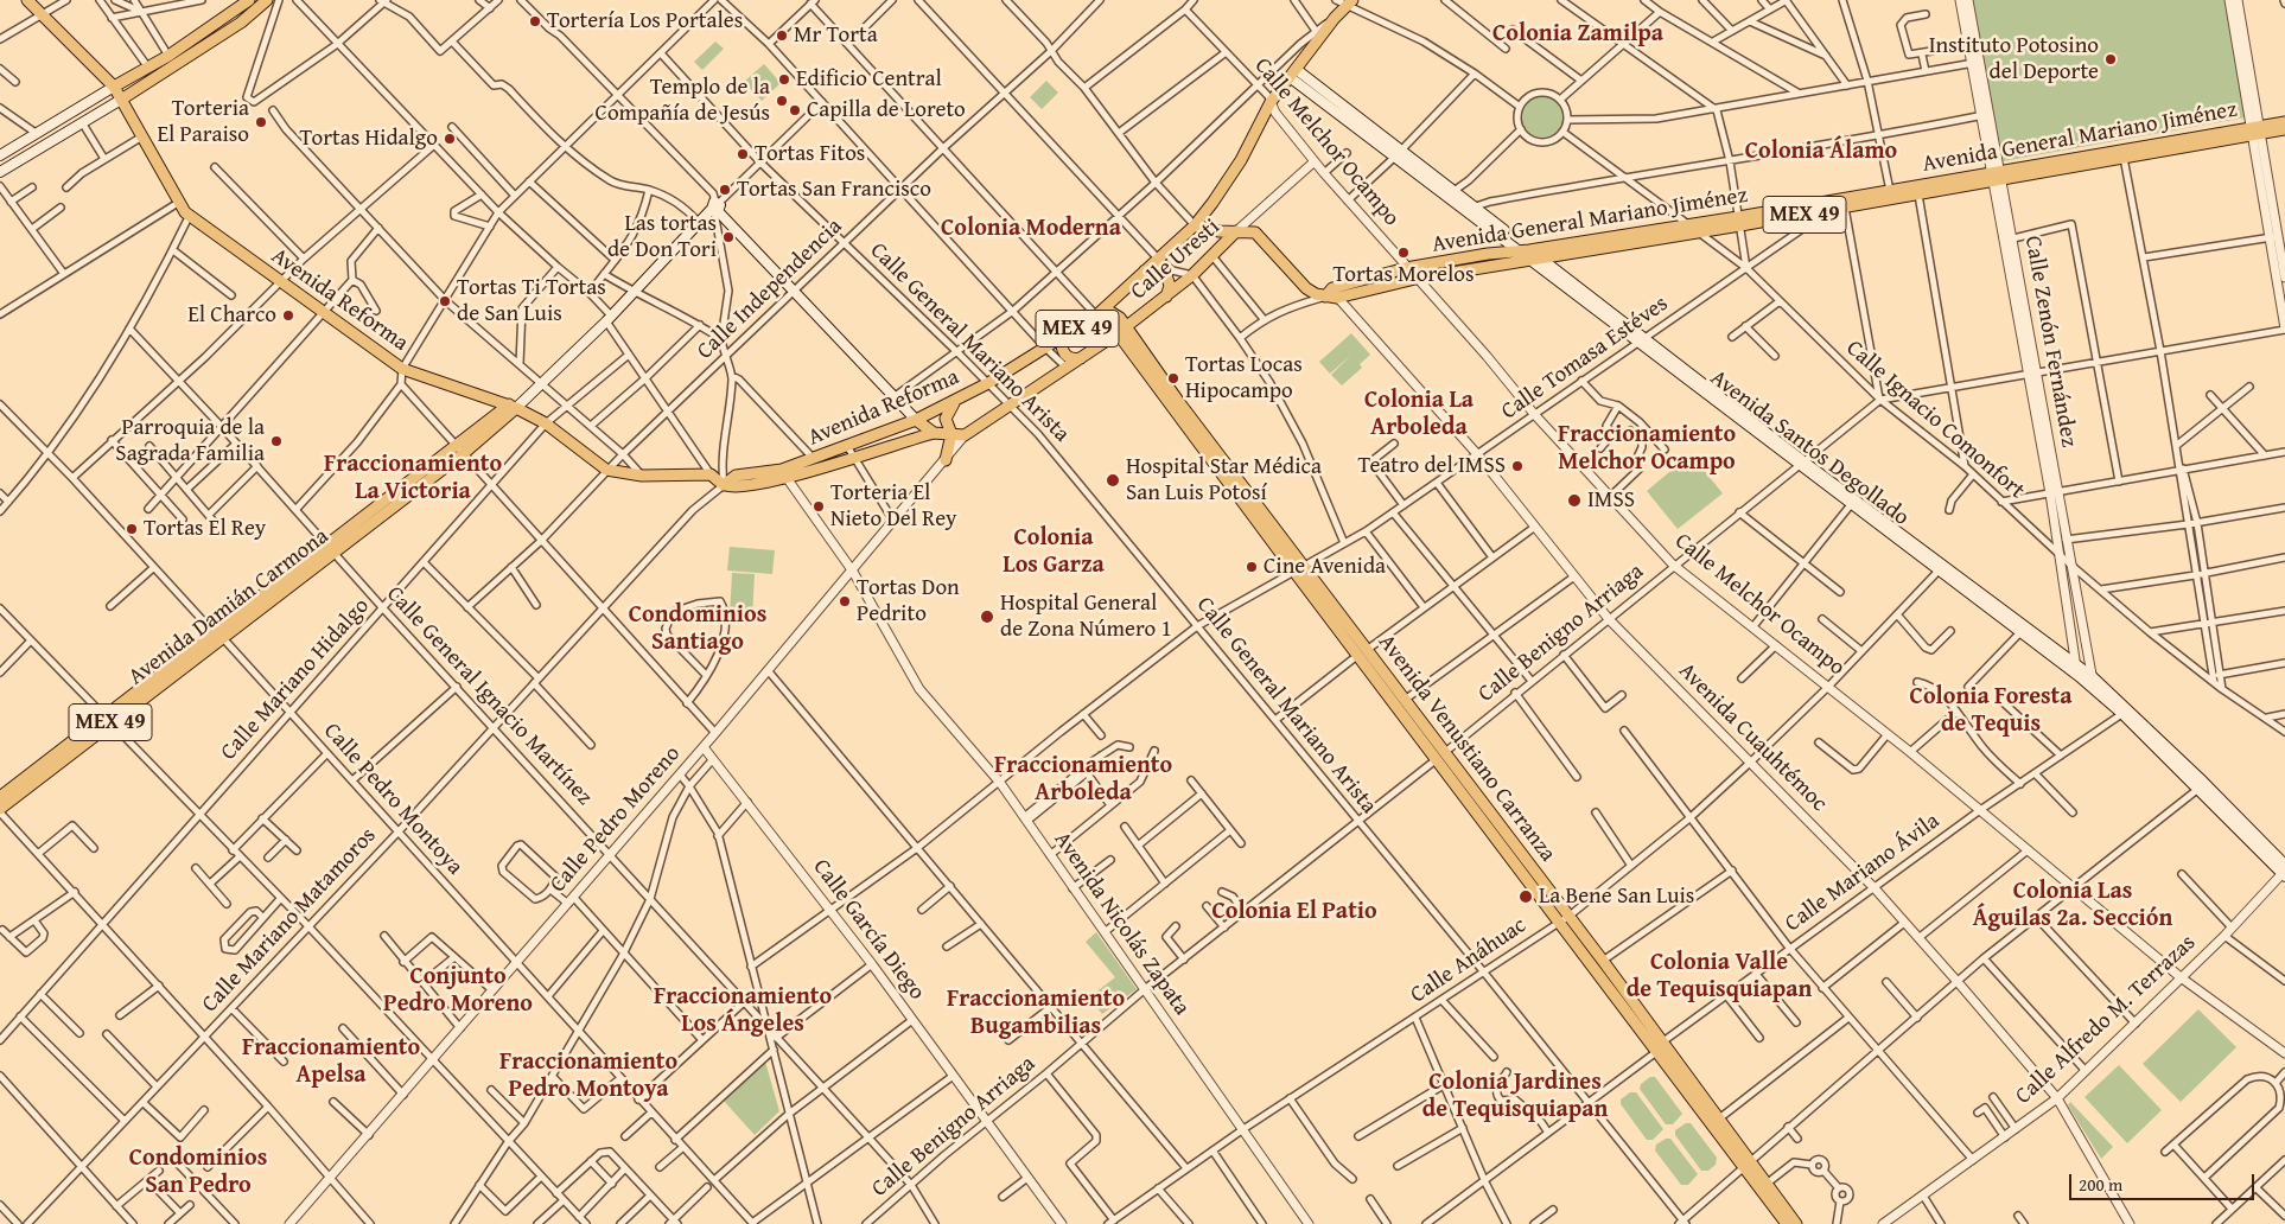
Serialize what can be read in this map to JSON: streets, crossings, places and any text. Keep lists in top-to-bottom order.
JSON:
{
  "streets": {
    "main road": [
      "Avenida General Mariano Jiménez",
      "MEX 49",
      "Calle Uresti",
      "Avenida Reforma",
      "Avenida Santos Degollado",
      "Avenida Damián Carmona",
      "Avenida Cuauhtémoc",
      "Avenida Venustiano Carranza"
    ],
    "street": [
      "Calle Melchor Ocampo",
      "Calle Independencia",
      "Calle Zenón Fernández",
      "Calle General Mariano Arista",
      "Calle Tomasa Estéves",
      "Calle Ignacio Comonfort",
      "Calle Benigno Arriaga",
      "Calle Mariano Hidalgo",
      "Calle General Ignacio Martínez",
      "Calle Pedro Montoya",
      "Calle Pedro Moreno",
      "Calle Mariano Ávila",
      "Calle Mariano Matamoros",
      "Avenida Nicolás Zapata",
      "Calle García Diego",
      "Calle Anáhuac",
      "Calle Alfredo M. Terrazas"
    ]
  },
  "crossings": [
    ["Avenida General Mariano Jiménez", "Calle Melchor Ocampo"],
    ["Avenida General Mariano Jiménez", "Calle Zenón Fernández"],
    ["Avenida General Mariano Jiménez", "Calle Tomasa Estéves"],
    ["Avenida General Mariano Jiménez", "Calle Ignacio Comonfort"],
    ["Avenida General Mariano Jiménez", "Avenida Santos Degollado"],
    ["Avenida General Mariano Jiménez", "Avenida Cuauhtémoc"],
    ["Calle Melchor Ocampo", "Calle Uresti"],
    ["Calle Melchor Ocampo", "Avenida Reforma"],
    ["Calle Melchor Ocampo", "Calle Tomasa Estéves"],
    ["Calle Melchor Ocampo", "Calle Benigno Arriaga"],
    ["Calle Melchor Ocampo", "Calle Mariano Ávila"],
    ["Calle Melchor Ocampo", "Calle Anáhuac"],
    ["Calle Melchor Ocampo", "Calle Alfredo M. Terrazas"],
    ["Calle Uresti", "Calle General Mariano Arista"],
    ["Calle Uresti", "Avenida Cuauhtémoc"],
    ["Calle Uresti", "Avenida Venustiano Carranza"],
    ["Calle Uresti", "Calle Pedro Moreno"],
    ["Calle Independencia", "Avenida Reforma"],
    ["Calle Independencia", "Calle General Mariano Arista"],
    ["Avenida Reforma", "Calle General Mariano Arista"],
    ["Avenida Reforma", "Avenida Santos Degollado"],
    ["Avenida Reforma", "Avenida Damián Carmona"],
    ["Avenida Reforma", "Calle Mariano Hidalgo"],
    ["Avenida Reforma", "Avenida Cuauhtémoc"],
    ["Avenida Reforma", "Calle Mariano Matamoros"],
    ["Avenida Reforma", "Avenida Nicolás Zapata"],
    ["Calle Zenón Fernández", "Calle Ignacio Comonfort"],
    ["Calle Zenón Fernández", "Avenida Santos Degollado"],
    ["Calle Zenón Fernández", "Calle Benigno Arriaga"],
    ["Calle General Mariano Arista", "Calle Tomasa Estéves"],
    ["Calle General Mariano Arista", "Avenida Damián Carmona"],
    ["Calle General Mariano Arista", "Calle Benigno Arriaga"],
    ["Calle General Mariano Arista", "Calle Mariano Ávila"],
    ["Calle General Mariano Arista", "Calle Anáhuac"],
    ["Calle Tomasa Estéves", "Calle Ignacio Comonfort"],
    ["Calle Tomasa Estéves", "Avenida Santos Degollado"],
    ["Calle Tomasa Estéves", "Avenida Cuauhtémoc"],
    ["Calle Tomasa Estéves", "Avenida Venustiano Carranza"],
    ["Calle Tomasa Estéves", "Avenida Nicolás Zapata"],
    ["Calle Tomasa Estéves", "Calle García Diego"],
    ["Calle Ignacio Comonfort", "Calle Benigno Arriaga"],
    ["Avenida Santos Degollado", "Calle Benigno Arriaga"],
    ["Avenida Santos Degollado", "Calle Mariano Ávila"],
    ["Avenida Santos Degollado", "Calle Anáhuac"],
    ["Avenida Santos Degollado", "Calle Alfredo M. Terrazas"],
    ["Avenida Damián Carmona", "Calle General Ignacio Martínez"],
    ["Avenida Damián Carmona", "Calle Pedro Montoya"],
    ["Calle Benigno Arriaga", "Calle General Ignacio Martínez"],
    ["Calle Benigno Arriaga", "Avenida Cuauhtémoc"],
    ["Calle Benigno Arriaga", "Avenida Venustiano Carranza"],
    ["Calle Benigno Arriaga", "Avenida Nicolás Zapata"],
    ["Calle Benigno Arriaga", "Calle García Diego"],
    ["Calle Mariano Hidalgo", "Calle General Ignacio Martínez"],
    ["Calle Mariano Hidalgo", "Calle Pedro Montoya"],
    ["Calle General Ignacio Martínez", "Calle Pedro Moreno"],
    ["Calle General Ignacio Martínez", "Calle Mariano Matamoros"],
    ["Avenida Cuauhtémoc", "Calle Mariano Ávila"],
    ["Avenida Cuauhtémoc", "Calle Anáhuac"],
    ["Avenida Cuauhtémoc", "Calle Alfredo M. Terrazas"],
    ["Avenida Venustiano Carranza", "Calle Mariano Ávila"],
    ["Avenida Venustiano Carranza", "Calle Anáhuac"],
    ["Calle Pedro Montoya", "Calle Pedro Moreno"],
    ["Calle Pedro Montoya", "Calle Mariano Matamoros"],
    ["Calle Pedro Moreno", "Avenida Nicolás Zapata"],
    ["Calle Pedro Moreno", "Calle García Diego"],
    ["Avenida Nicolás Zapata", "Calle Anáhuac"]
  ],
  "districts": [
    "Colonia Zamilpa",
    "Colonia Álamo",
    "Colonia Moderna",
    "Colonia La Arboleda",
    "Fraccionamiento Melchor Ocampo",
    "Fraccionamiento La Victoria",
    "Colonia Los Garza",
    "Condominios Santiago",
    "Colonia Foresta de Tequis",
    "Fraccionamiento Arboleda",
    "Colonia Las Águilas 2a. Sección",
    "Colonia El Patio",
    "Colonia Valle de Tequisquiapan",
    "Conjunto Pedro Moreno",
    "Fraccionamiento Los Ángeles",
    "Fraccionamiento Bugambilias",
    "Fraccionamiento Apelsa",
    "Fraccionamiento Pedro Montoya",
    "Colonia Jardines de Tequisquiapan",
    "Condominios San Pedro"
  ],
  "places": [
    "Tortería Los Portales",
    "Mr Torta",
    "Instituto Potosino del Deporte",
    "Edificio Central",
    "Templo de la Compañía de Jesús",
    "Capilla de Loreto",
    "Torteria El Paraiso",
    "Tortas Hidalgo",
    "Tortas Fitos",
    "Tortas San Francisco",
    "Las tortas de Don Tori",
    "Tortas Morelos",
    "Tortas Ti Tortas de San Luis",
    "El Charco",
    "Tortas Locas Hipocampo",
    "Parroquia de la Sagrada Familia",
    "Teatro del IMSS",
    "Hospital Star Médica San Luis Potosí",
    "IMSS",
    "Torteria El Nieto Del Rey",
    "Tortas El Rey",
    "Cine Avenida",
    "Tortas Don Pedrito",
    "Hospital General de Zona Número 1",
    "La Bene San Luis"
  ],
  "scale_bar": "200 m"
}
